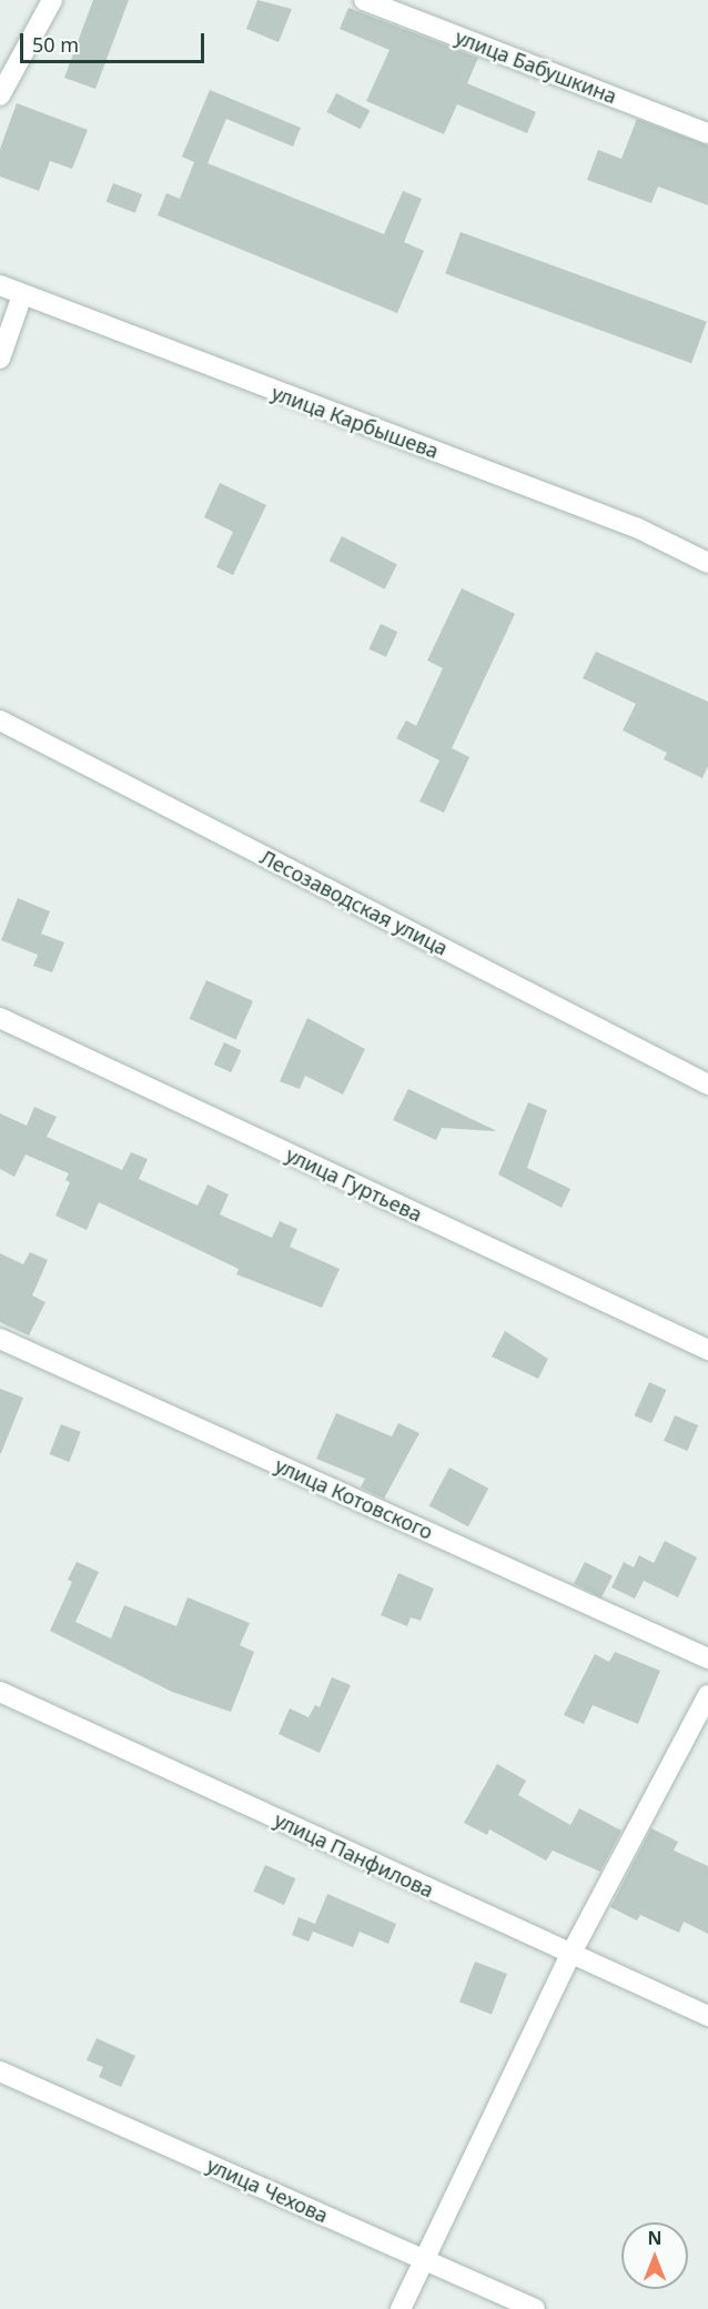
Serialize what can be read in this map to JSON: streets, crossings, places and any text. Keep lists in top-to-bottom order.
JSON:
{
  "streets": {
    "street": [
      "улица Бабушкина",
      "улица Карбышева",
      "Лесозаводская улица",
      "улица Гуртьева",
      "улица Котовского",
      "улица Панфилова",
      "улица Чехова"
    ]
  },
  "scale_bar": "50 m",
  "north": "top"
}
